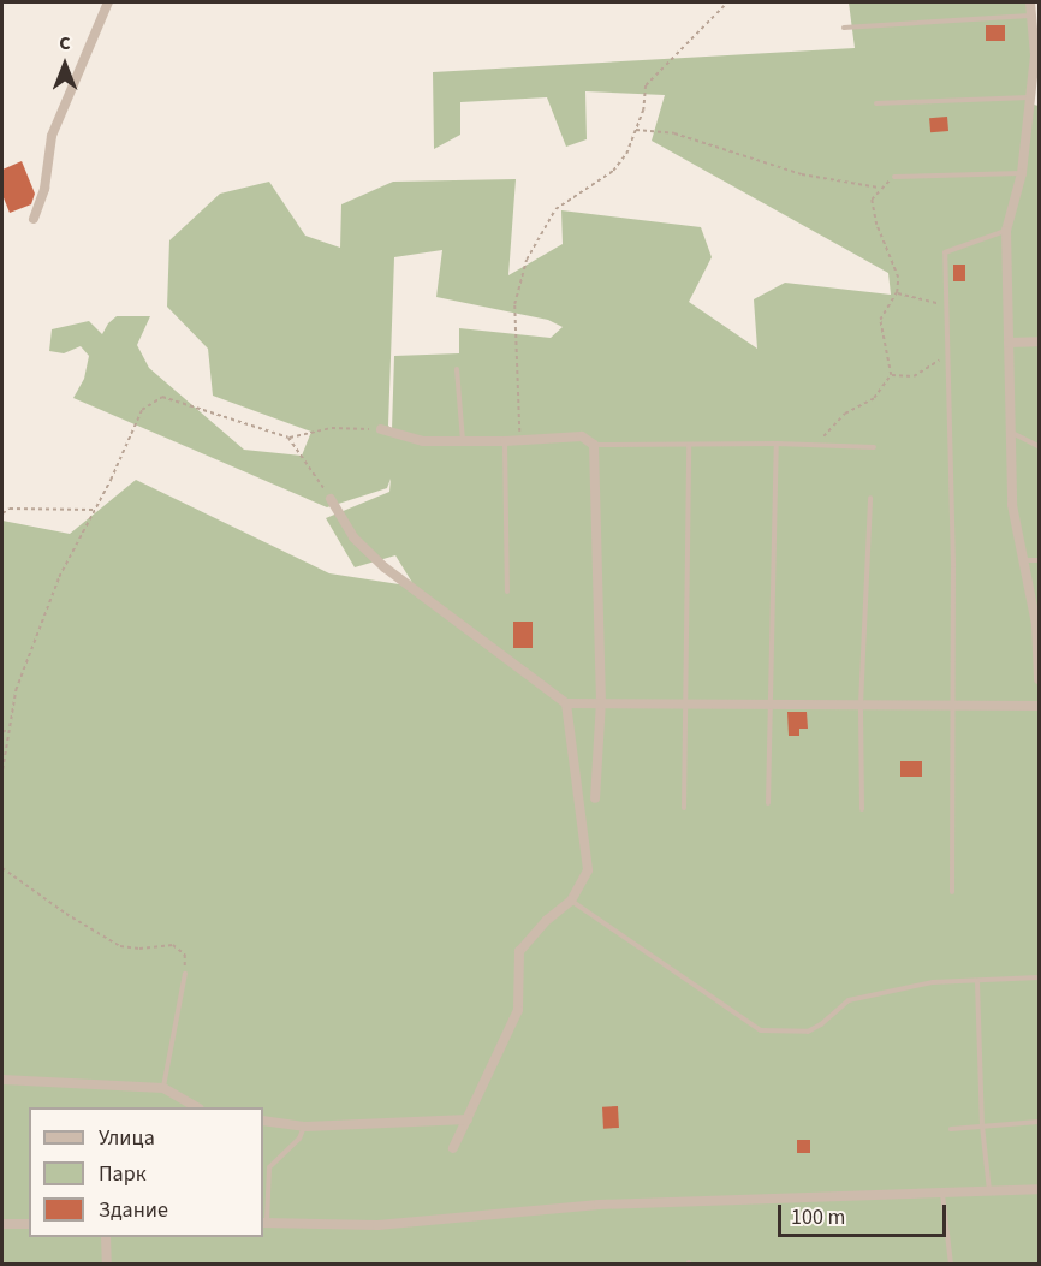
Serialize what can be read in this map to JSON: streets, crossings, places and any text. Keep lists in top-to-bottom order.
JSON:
{
  "legend": ["Улица", "Парк", "Здание"],
  "scale_bar": "100 m",
  "north": "top"
}
